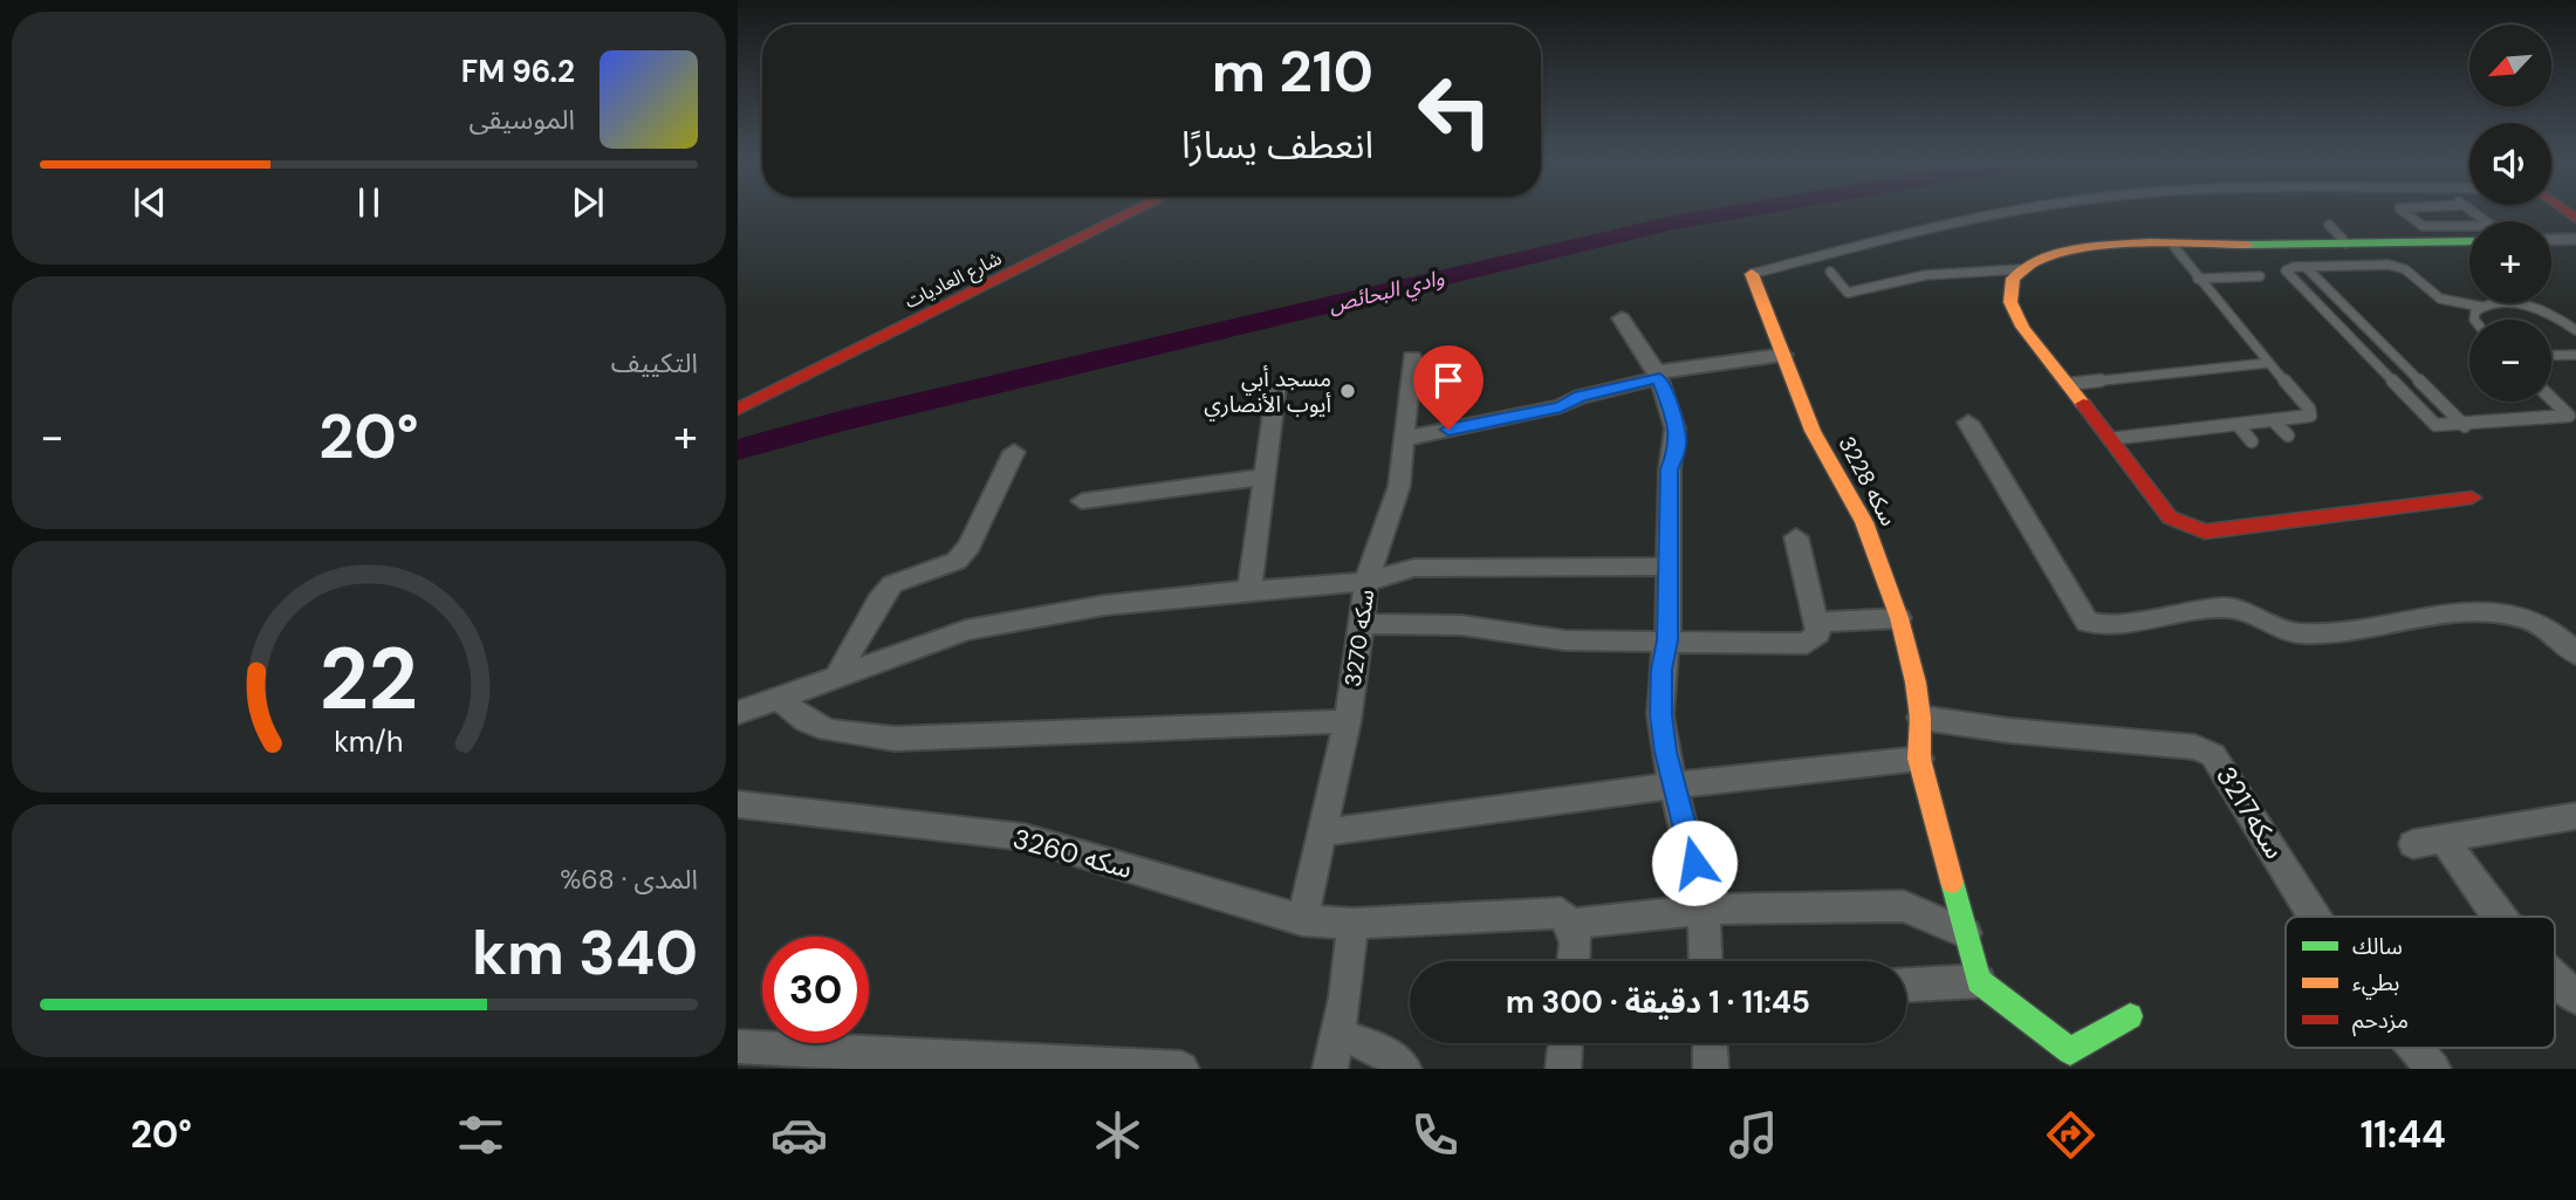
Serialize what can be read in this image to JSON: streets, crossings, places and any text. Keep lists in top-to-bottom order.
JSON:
{
  "streets": {
    "street": [
      "شارع العاديات",
      "سكه 3228",
      "سكه 3270",
      "سكه3217",
      "سكه 3260"
    ]
  },
  "crossings": [
    ["سكه 3228", "سكه3217"],
    ["سكه 3270", "سكه 3260"]
  ],
  "water": ["وادي البحائص"],
  "places": ["مسجد أبي أيوب الأنصاري"],
  "legend": ["سالك", "بطيء", "مزدحم"],
  "north": "bottom left",
  "page": {
    "map_buttons": ["+", "−"],
    "turn": ["210 m", "انعطف يسارًا"],
    "song": ["96.2 FM", "الموسيقى"],
    "tile": [
      "التكييف",
      ["المدى · 68%", "340 km"]
    ],
    "heat": ["−", "20°", "+"],
    "limit": "30",
    "trip": "11:45 · 1 دقيقة · 300 m",
    "tabs": ["11:44", "20°"],
    "gauge": ["22", "km/h"]
  }
}
